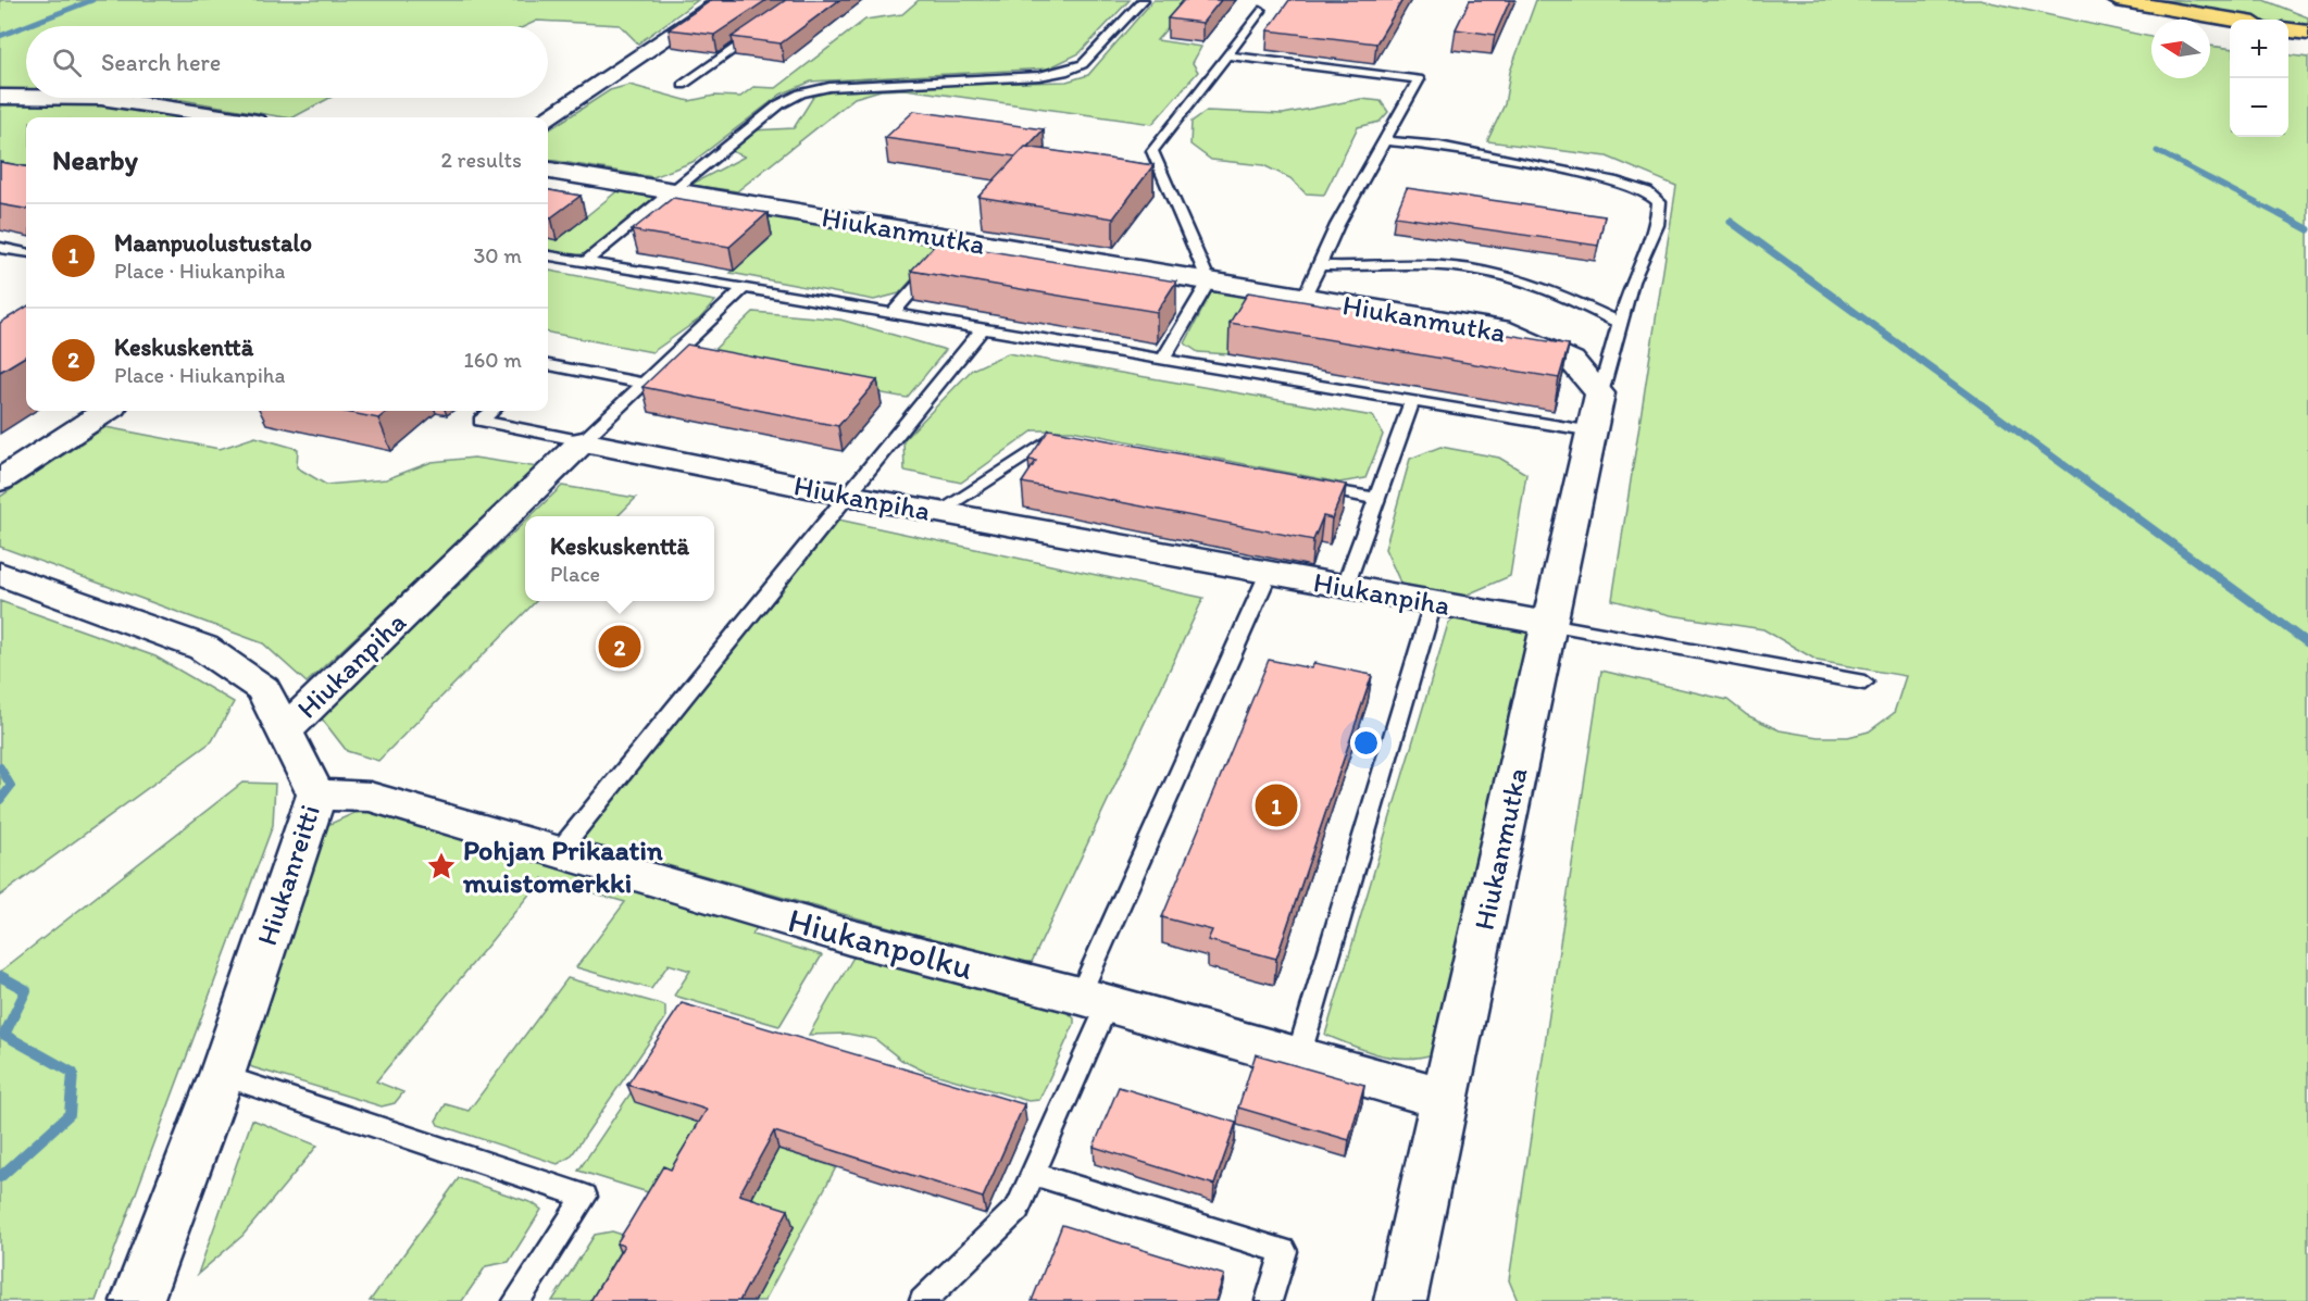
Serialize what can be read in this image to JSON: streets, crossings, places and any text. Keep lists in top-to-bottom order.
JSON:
{
  "streets": {
    "street": [
      "Hiukanmutka",
      "Hiukanpiha",
      "Hiukanreitti",
      "Hiukanpolku"
    ]
  },
  "crossings": [
    ["Hiukanmutka", "Hiukanpiha"],
    ["Hiukanmutka", "Hiukanpolku"],
    ["Hiukanpiha", "Hiukanreitti"],
    ["Hiukanreitti", "Hiukanpolku"]
  ],
  "places": {
    "place": ["Pohjan Prikaatin muistomerkki"]
  },
  "north": "left",
  "page": {
    "map_buttons": ["+", "−"],
    "search": "Search here",
    "heading": ["Nearby", "2 results"],
    "list": [
      {
        "mark": "1",
        "name": "Maanpuolustustalo",
        "note": "Place · Hiukanpiha",
        "value": "30 m"
      },
      {
        "mark": "2",
        "name": "Keskuskenttä",
        "note": "Place · Hiukanpiha",
        "value": "160 m"
      }
    ],
    "popup": ["Keskuskenttä", "Place"],
    "pins": ["2", "1"]
  }
}
